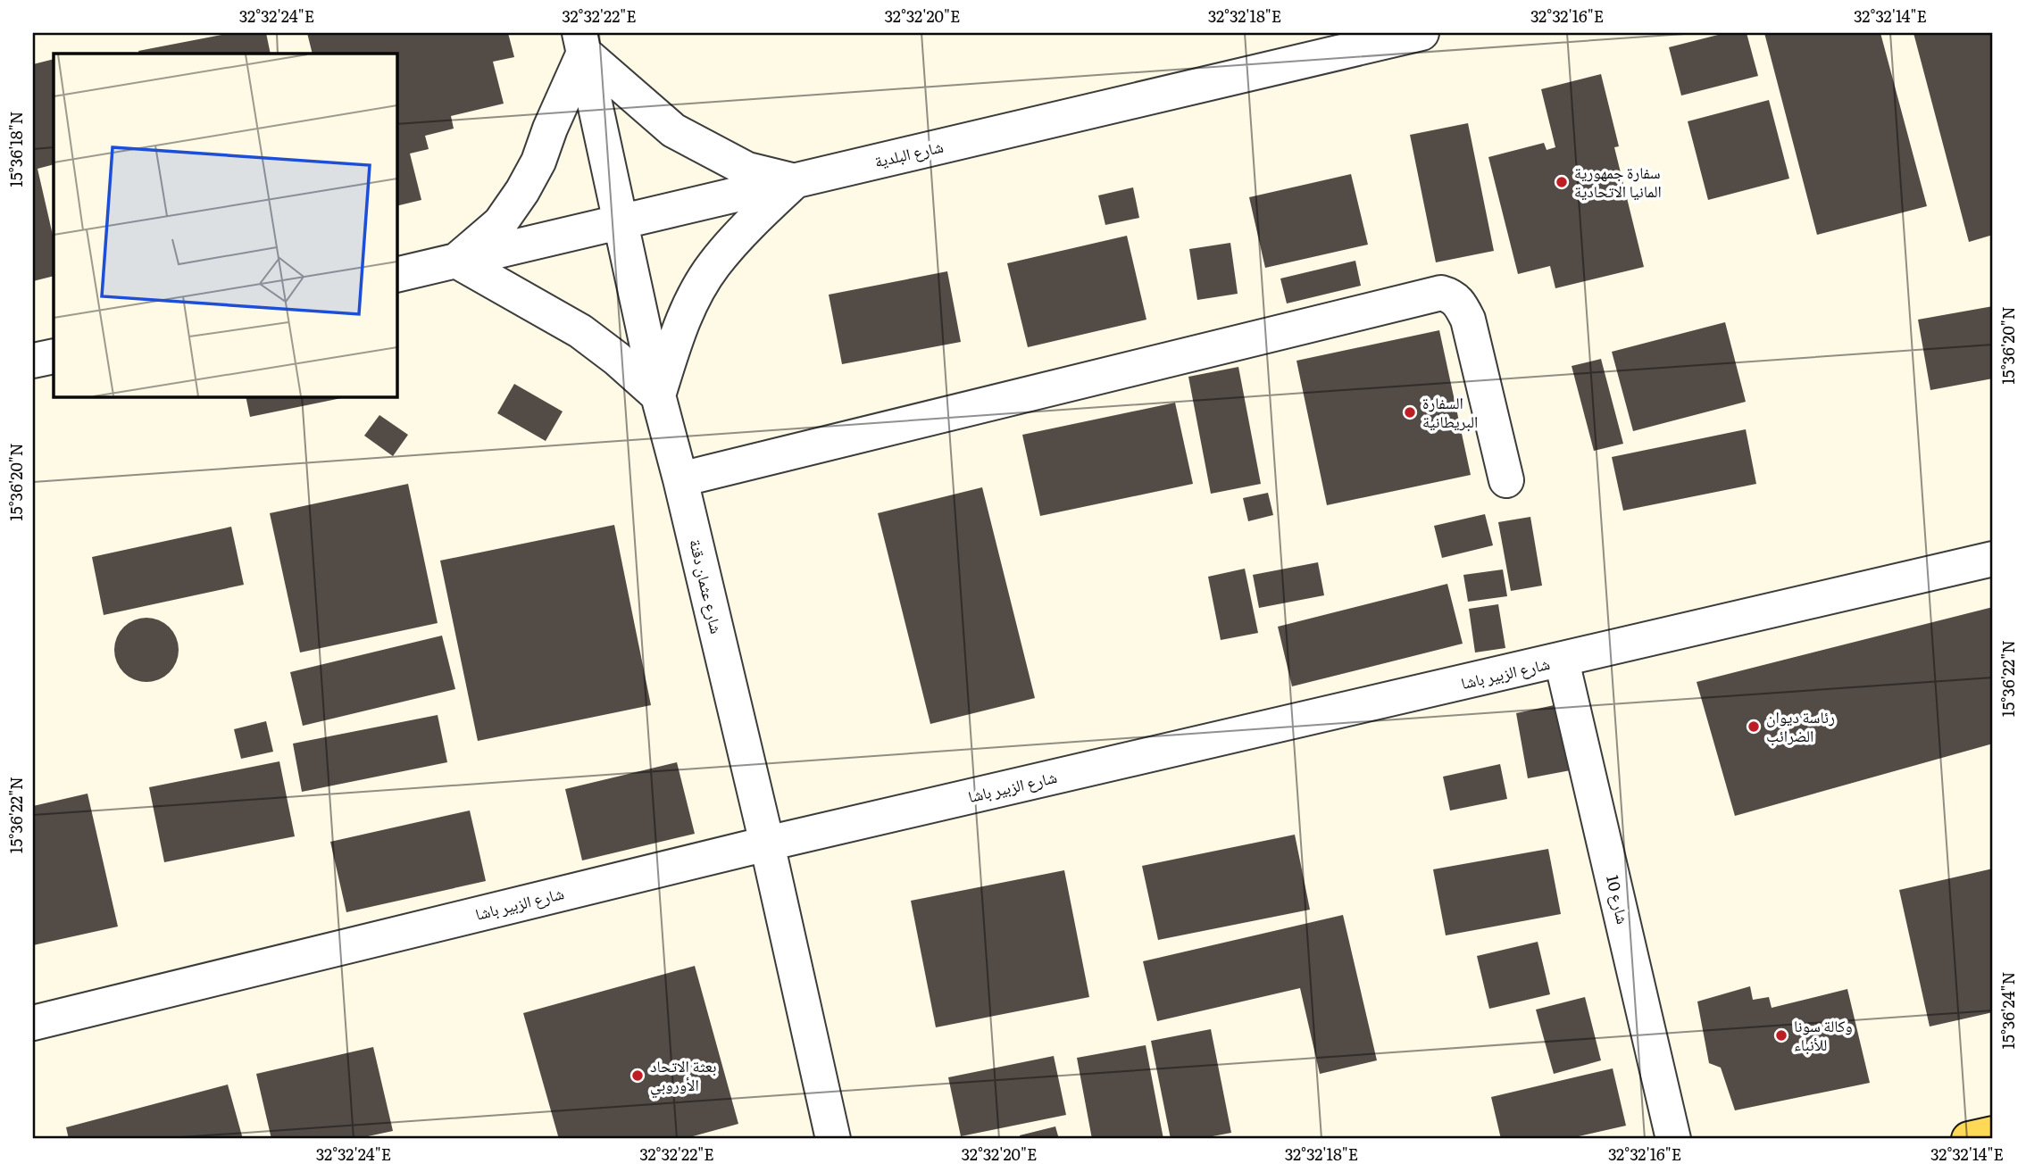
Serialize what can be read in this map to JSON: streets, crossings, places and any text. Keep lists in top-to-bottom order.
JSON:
{
  "streets": {
    "street": [
      "شارع البلدية",
      "شارع عثمان دقنة",
      "شارع الزبير باشا",
      "شارع 10"
    ]
  },
  "crossings": [
    ["شارع البلدية", "شارع عثمان دقنة"],
    ["شارع عثمان دقنة", "شارع الزبير باشا"],
    ["شارع الزبير باشا", "شارع 10"]
  ],
  "places": [
    "سفارة جمهورية المانيا الاتحادية",
    "السفارة البريطانية",
    "رئاسة ديوان الضرائب",
    "وكالة سونا للأنباء",
    "بعثة الاتحاد الأوروبي"
  ],
  "coordinates": [
    "32°32'24\"E",
    "32°32'22\"E",
    "32°32'20\"E",
    "32°32'18\"E",
    "32°32'16\"E",
    "32°32'14\"E",
    "15°36'18\"N",
    "15°36'20\"N",
    "15°36'22\"N",
    "15°36'24\"N"
  ]
}
